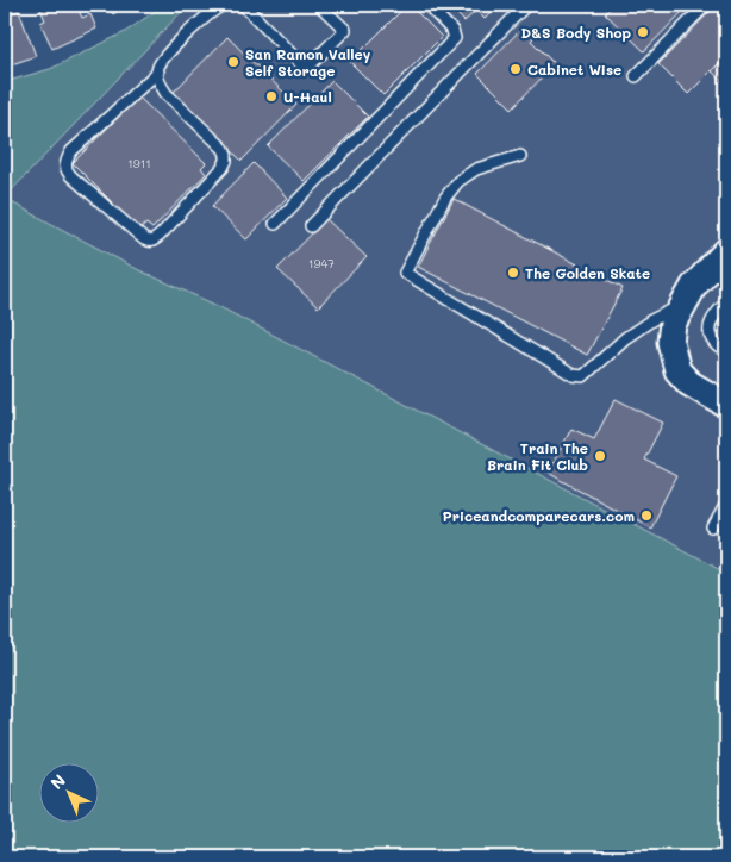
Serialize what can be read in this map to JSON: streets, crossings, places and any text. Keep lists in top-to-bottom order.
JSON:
{
  "places": [
    "D&S Body Shop",
    "San Ramon Valley Self Storage",
    "Cabinet Wise",
    "U-Haul",
    "The Golden Skate",
    "Train The Brain Fit Club",
    "Priceandcomparecars.com"
  ],
  "house_numbers": ["1911", "1947"],
  "north": "top left"
}
